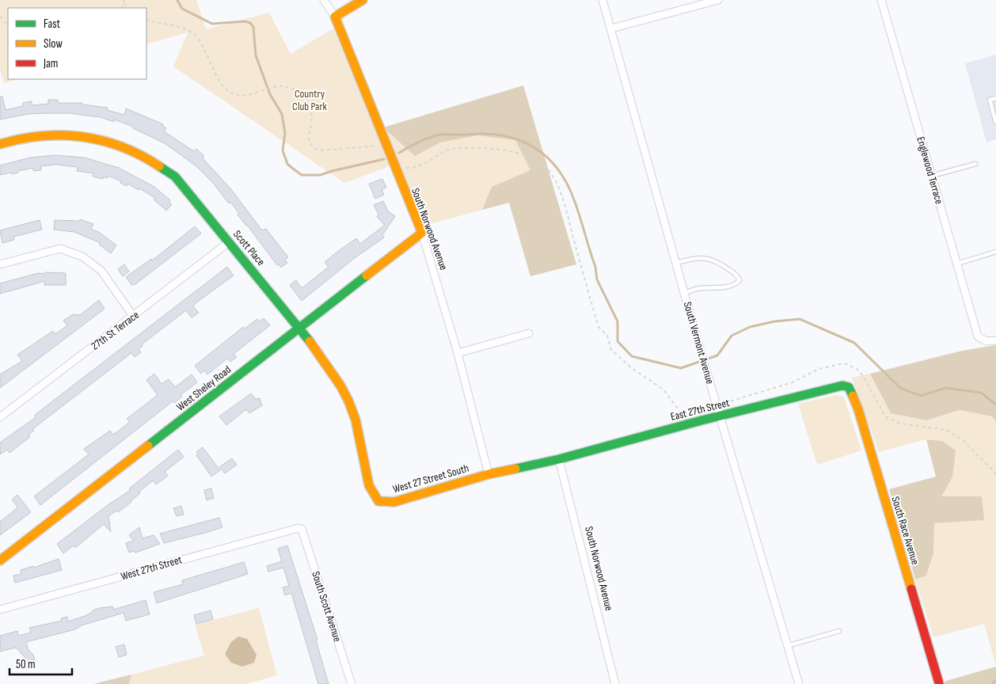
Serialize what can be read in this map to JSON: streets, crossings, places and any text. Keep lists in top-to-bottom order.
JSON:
{
  "streets": {
    "street": [
      "Englewood Terrace",
      "South Norwood Avenue",
      "Scott Place",
      "27th St Terrace",
      "South Vermont Avenue",
      "West Sheley Road",
      "East 27th Street",
      "West 27 Street South",
      "South Race Avenue",
      "West 27th Street",
      "South Scott Avenue"
    ]
  },
  "crossings": [
    ["South Norwood Avenue", "West Sheley Road"],
    ["South Norwood Avenue", "East 27th Street"],
    ["South Norwood Avenue", "West 27 Street South"],
    ["Scott Place", "27th St Terrace"],
    ["Scott Place", "West Sheley Road"],
    ["Scott Place", "West 27 Street South"],
    ["South Vermont Avenue", "East 27th Street"],
    ["East 27th Street", "West 27 Street South"],
    ["East 27th Street", "South Race Avenue"],
    ["West 27th Street", "South Scott Avenue"]
  ],
  "parks": ["Country Club Park"],
  "legend": ["Fast", "Slow", "Jam"],
  "scale_bar": "50 m"
}
